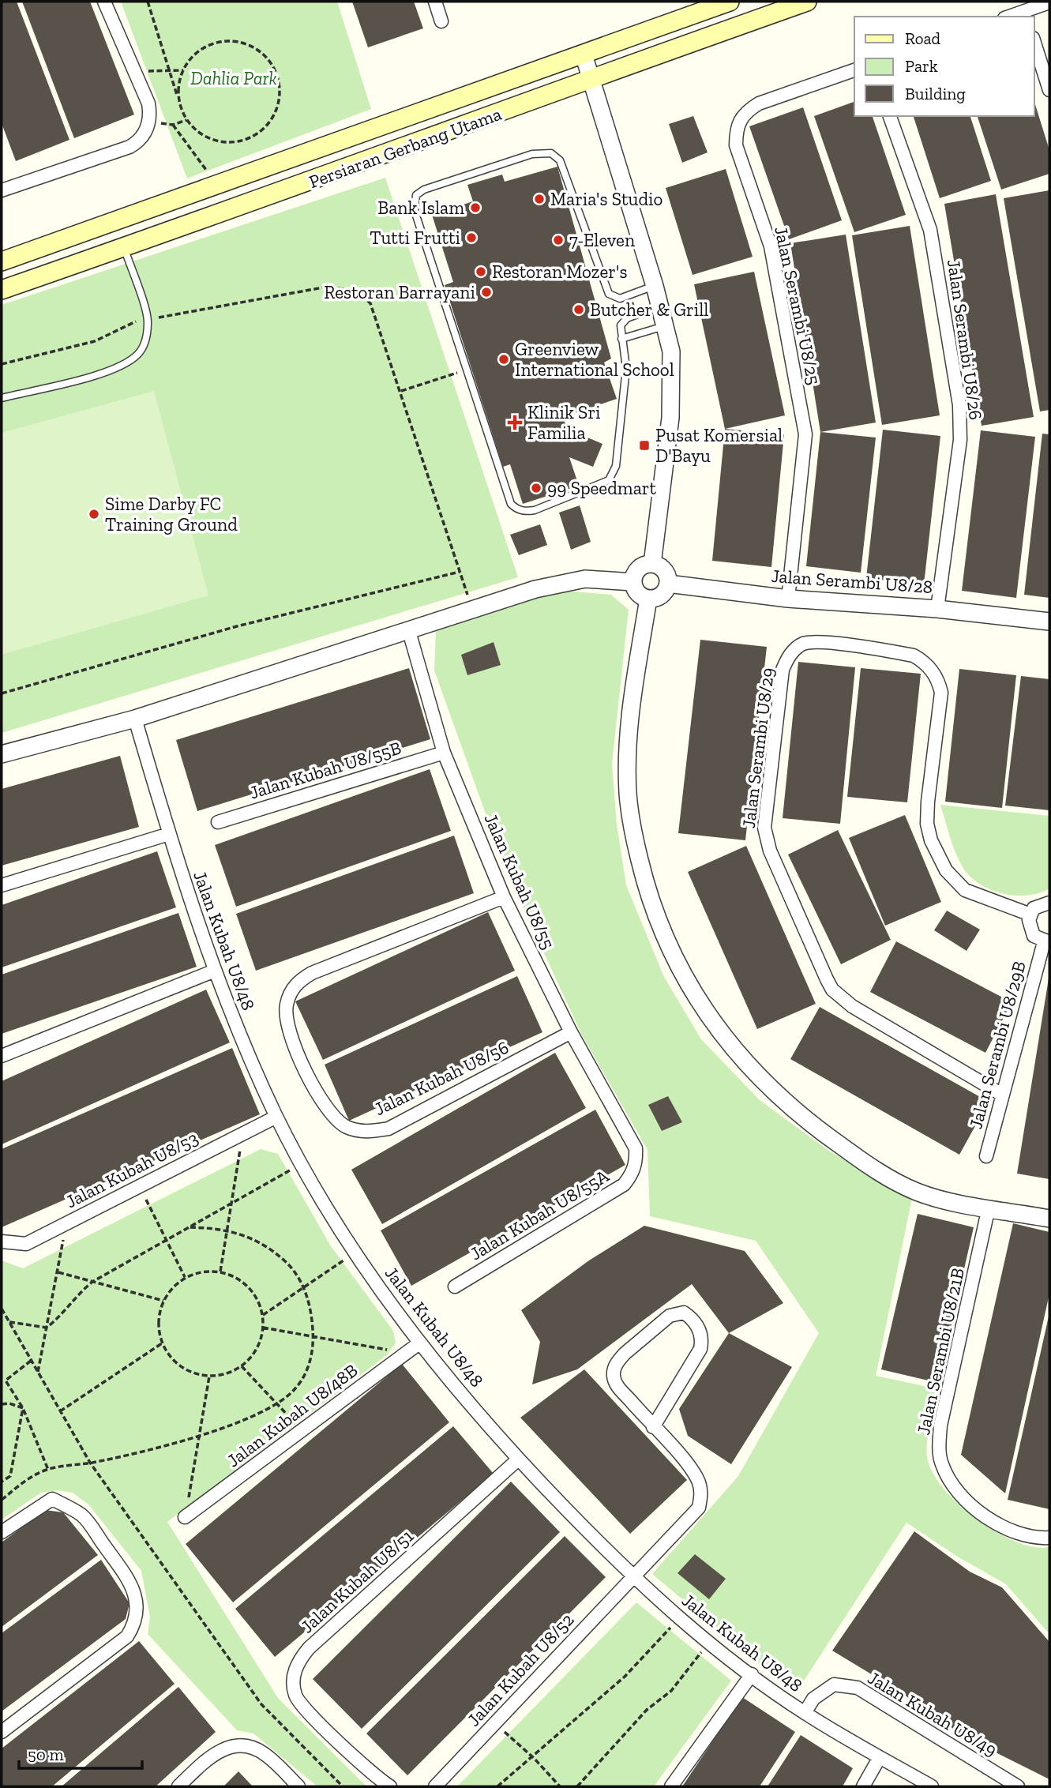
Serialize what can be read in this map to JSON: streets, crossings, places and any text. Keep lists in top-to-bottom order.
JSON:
{
  "streets": {
    "main road": ["Persiaran Gerbang Utama"],
    "street": [
      "Jalan Serambi U8/25",
      "Jalan Serambi U8/26",
      "Jalan Serambi U8/28",
      "Jalan Serambi U8/29",
      "Jalan Kubah U8/55B",
      "Jalan Kubah U8/55",
      "Jalan Kubah U8/48",
      "Jalan Serambi U8/29B",
      "Jalan Kubah U8/56",
      "Jalan Kubah U8/53",
      "Jalan Kubah U8/55A",
      "Jalan Serambi U8/21B",
      "Jalan Kubah U8/48B",
      "Jalan Kubah U8/51",
      "Jalan Kubah U8/52",
      "Jalan Kubah U8/49"
    ]
  },
  "crossings": [
    ["Jalan Serambi U8/25", "Jalan Serambi U8/28"],
    ["Jalan Serambi U8/26", "Jalan Serambi U8/28"],
    ["Jalan Serambi U8/29", "Jalan Serambi U8/29B"],
    ["Jalan Kubah U8/55B", "Jalan Kubah U8/55"],
    ["Jalan Kubah U8/55", "Jalan Kubah U8/56"],
    ["Jalan Kubah U8/55", "Jalan Kubah U8/55A"],
    ["Jalan Kubah U8/48", "Jalan Kubah U8/53"],
    ["Jalan Kubah U8/48", "Jalan Kubah U8/48B"],
    ["Jalan Kubah U8/48", "Jalan Kubah U8/51"],
    ["Jalan Kubah U8/48", "Jalan Kubah U8/52"],
    ["Jalan Kubah U8/48", "Jalan Kubah U8/49"]
  ],
  "parks": ["Dahlia Park"],
  "places": {
    "other": [
      "Maria's Studio",
      "Bank Islam",
      "Tutti Frutti",
      "7-Eleven",
      "Restoran Mozer's",
      "Restoran Barrayani",
      "Butcher & Grill",
      "Greenview International School",
      "99 Speedmart",
      "Sime Darby FC Training Ground"
    ],
    "health": ["Klinik Sri Familia"],
    "transit": ["Pusat Komersial D'Bayu"]
  },
  "legend": ["Road", "Park", "Building"],
  "scale_bar": "50 m"
}
